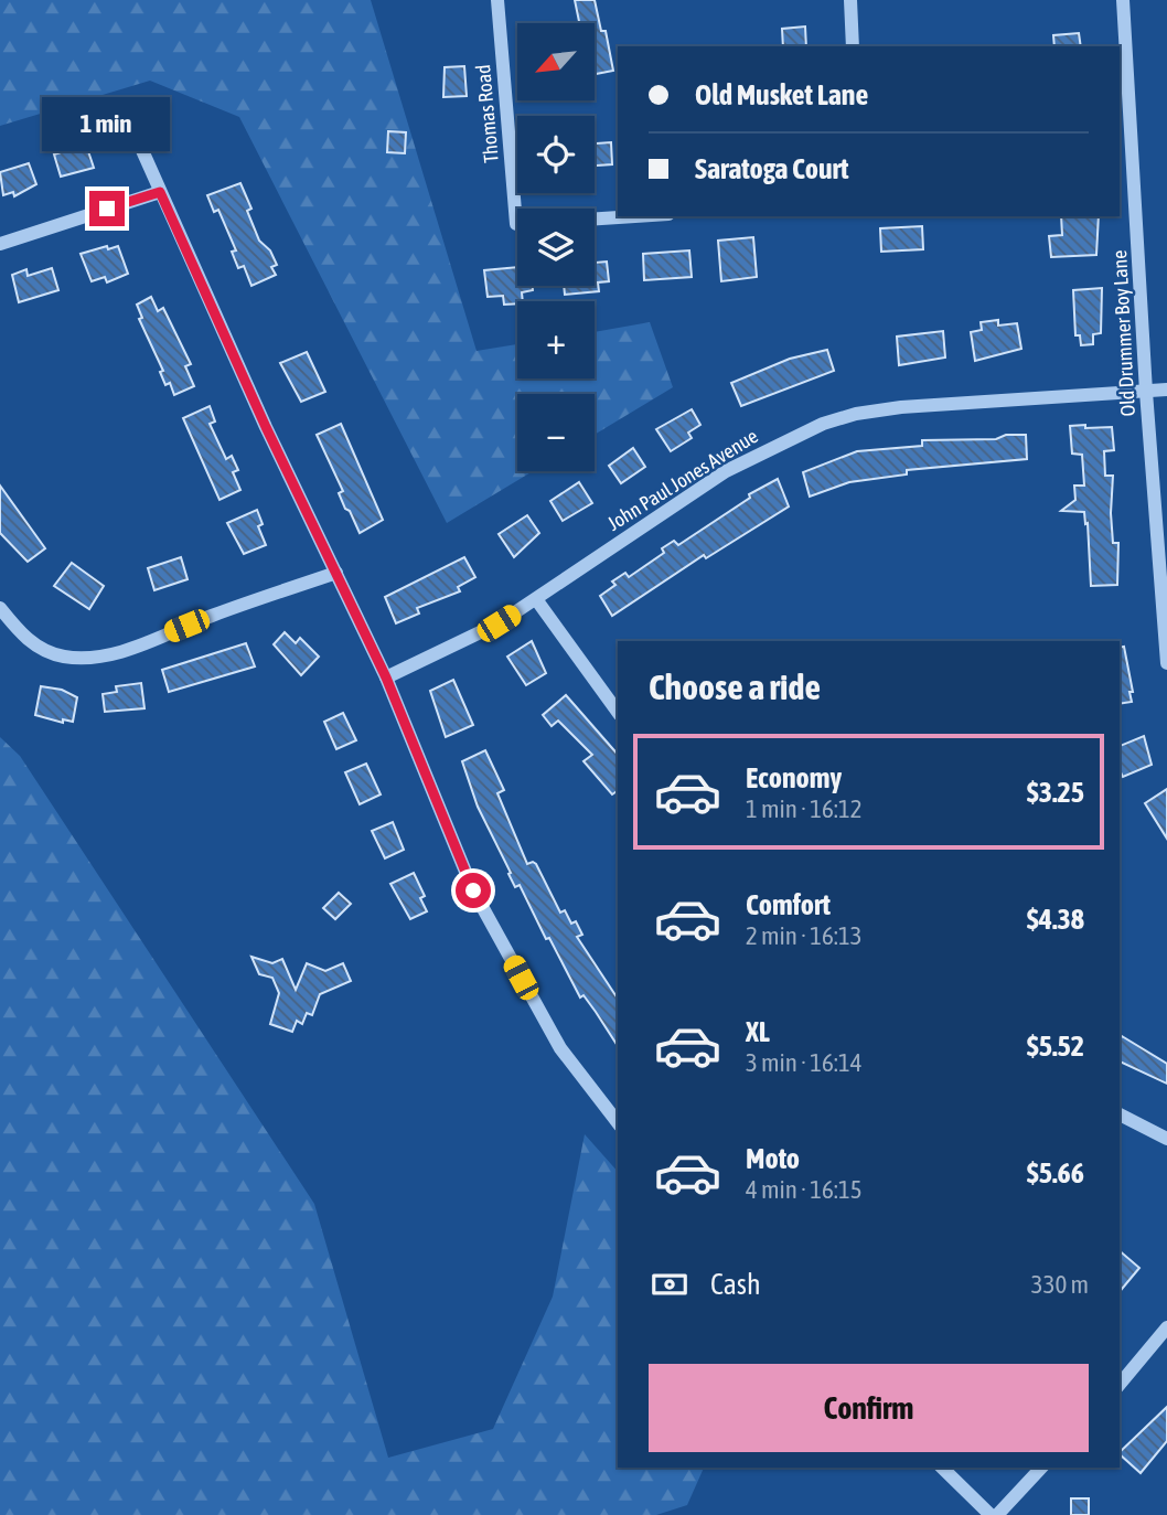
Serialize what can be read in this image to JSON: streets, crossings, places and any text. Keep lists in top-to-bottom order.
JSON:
{
  "streets": {
    "street": ["Thomas Road", "Old Drummer Boy Lane", "John Paul Jones Avenue"]
  },
  "crossings": [
    ["Old Drummer Boy Lane", "John Paul Jones Avenue"]
  ],
  "north": "bottom left",
  "page": {
    "map_buttons": ["+", "−"],
    "banner": ["Old Musket Lane", "Saratoga Court"],
    "bubble": "1 min",
    "heading": "Choose a ride",
    "list": [
      {
        "name": "Economy",
        "note": "1 min · 16:12",
        "value": "$3.25"
      },
      {
        "name": "Comfort",
        "note": "2 min · 16:13",
        "value": "$4.38"
      },
      {
        "name": "XL",
        "note": "3 min · 16:14",
        "value": "$5.52"
      },
      {
        "name": "Moto",
        "note": "4 min · 16:15",
        "value": "$5.66"
      }
    ],
    "pay": ["Cash", "330 m"],
    "buttons": "Confirm"
  }
}
